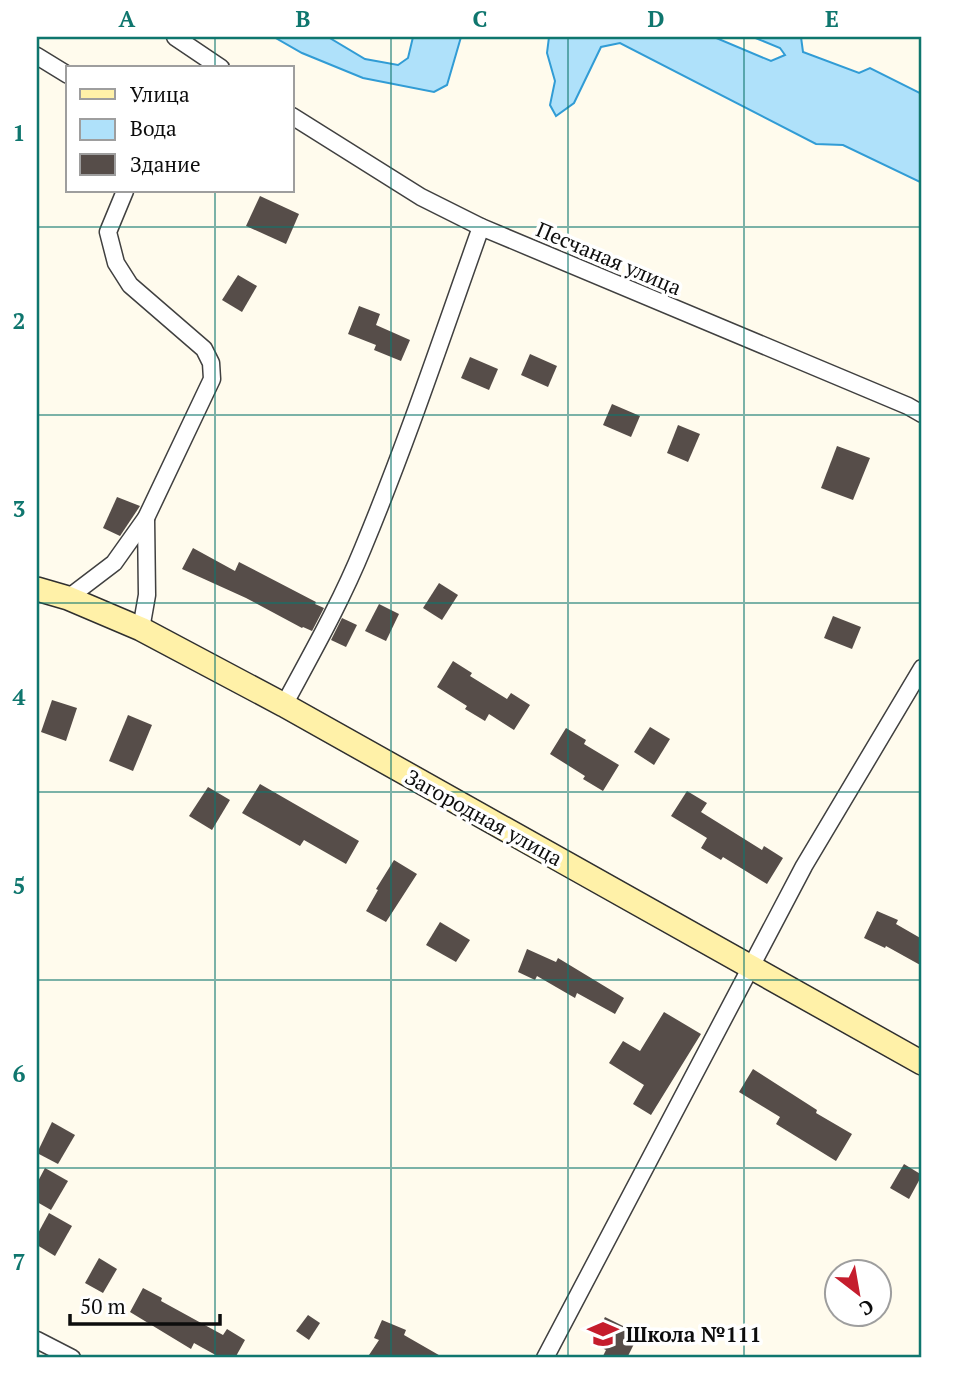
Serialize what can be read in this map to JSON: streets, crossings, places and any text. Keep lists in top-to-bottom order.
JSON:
{
  "streets": {
    "street": ["Песчаная улица", "Загородная улица"]
  },
  "places": {
    "school or university": ["Школа №111"]
  },
  "legend": ["Улица", "Вода", "Здание"],
  "scale_bar": "50 m",
  "north": "bottom right",
  "grid": {
    "columns": [
      "A",
      "B",
      "C",
      "D",
      "E"
    ],
    "rows": [
      "1",
      "2",
      "3",
      "4",
      "5",
      "6",
      "7"
    ]
  }
}
